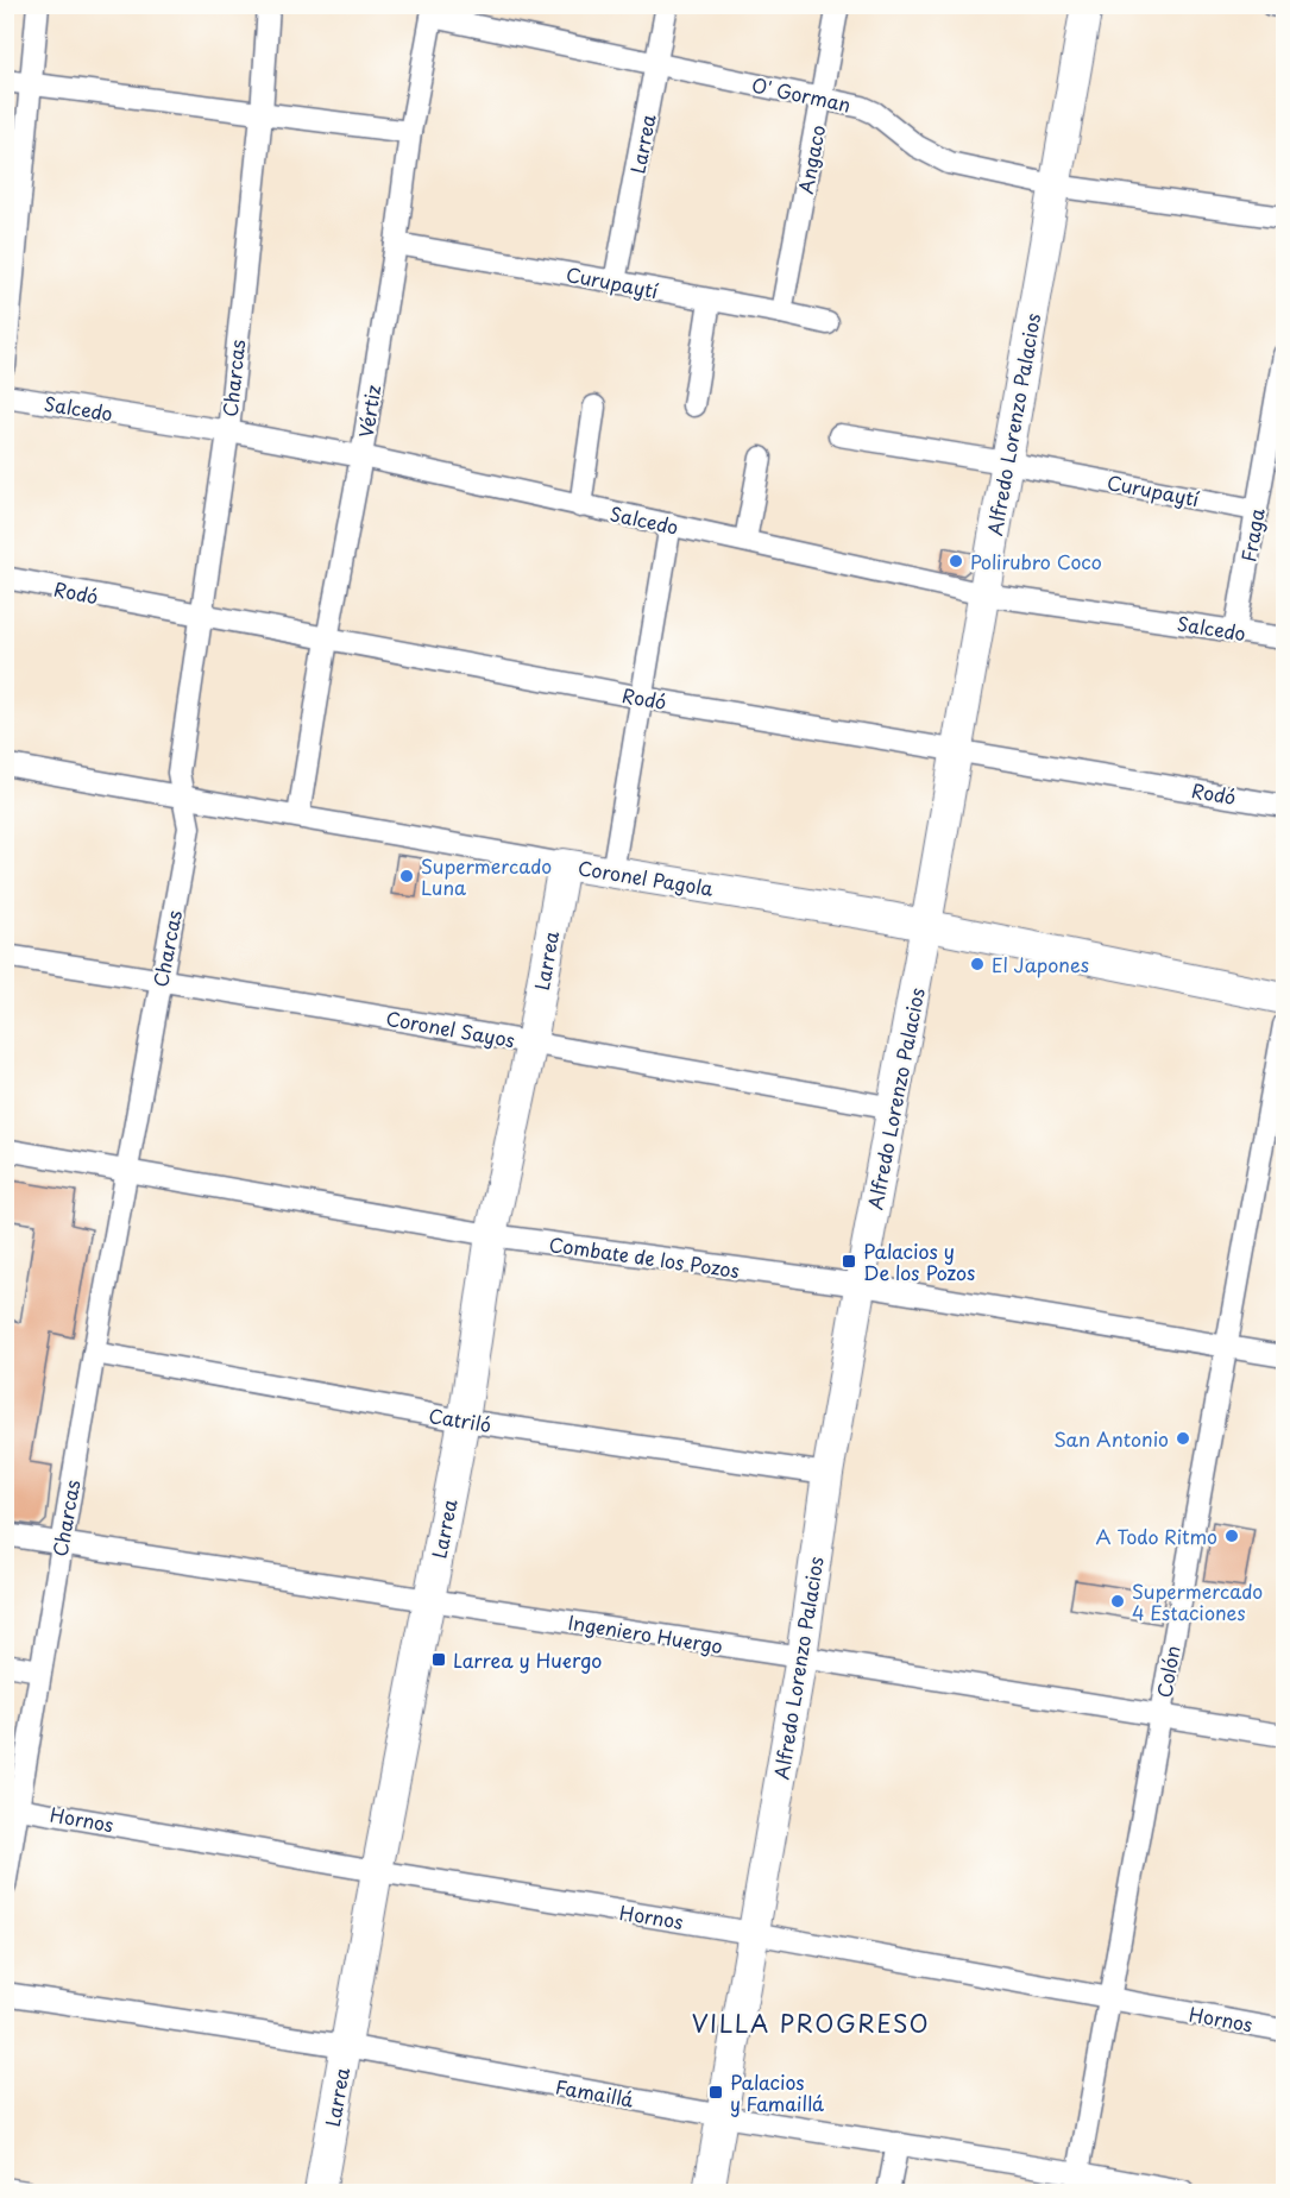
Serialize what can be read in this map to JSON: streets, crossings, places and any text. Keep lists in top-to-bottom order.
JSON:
{
  "streets": {
    "street": [
      "O' Gorman",
      "Larrea",
      "Angaco",
      "Curupaytí",
      "Charcas",
      "Salcedo",
      "Vértiz",
      "Alfredo Lorenzo Palacios",
      "Fraga",
      "Rodó",
      "Coronel Pagola",
      "Coronel Sayos",
      "Combate de los Pozos",
      "Catriló",
      "Ingeniero Huergo",
      "Colón",
      "Hornos",
      "Famaillá"
    ]
  },
  "crossings": [
    ["O' Gorman", "Larrea"],
    ["O' Gorman", "Angaco"],
    ["O' Gorman", "Vértiz"],
    ["O' Gorman", "Alfredo Lorenzo Palacios"],
    ["Larrea", "Curupaytí"],
    ["Larrea", "Coronel Pagola"],
    ["Larrea", "Coronel Sayos"],
    ["Larrea", "Combate de los Pozos"],
    ["Larrea", "Catriló"],
    ["Larrea", "Ingeniero Huergo"],
    ["Larrea", "Hornos"],
    ["Larrea", "Famaillá"],
    ["Angaco", "Curupaytí"],
    ["Curupaytí", "Vértiz"],
    ["Curupaytí", "Alfredo Lorenzo Palacios"],
    ["Curupaytí", "Fraga"],
    ["Charcas", "Salcedo"],
    ["Charcas", "Rodó"],
    ["Charcas", "Coronel Pagola"],
    ["Charcas", "Coronel Sayos"],
    ["Charcas", "Combate de los Pozos"],
    ["Charcas", "Catriló"],
    ["Charcas", "Ingeniero Huergo"],
    ["Charcas", "Hornos"],
    ["Salcedo", "Vértiz"],
    ["Salcedo", "Alfredo Lorenzo Palacios"],
    ["Salcedo", "Fraga"],
    ["Vértiz", "Rodó"],
    ["Vértiz", "Coronel Pagola"],
    ["Alfredo Lorenzo Palacios", "Rodó"],
    ["Alfredo Lorenzo Palacios", "Coronel Pagola"],
    ["Alfredo Lorenzo Palacios", "Coronel Sayos"],
    ["Alfredo Lorenzo Palacios", "Combate de los Pozos"],
    ["Alfredo Lorenzo Palacios", "Catriló"],
    ["Alfredo Lorenzo Palacios", "Ingeniero Huergo"],
    ["Alfredo Lorenzo Palacios", "Hornos"],
    ["Alfredo Lorenzo Palacios", "Famaillá"],
    ["Combate de los Pozos", "Colón"],
    ["Ingeniero Huergo", "Colón"],
    ["Colón", "Hornos"],
    ["Colón", "Famaillá"]
  ],
  "districts": ["VILLA PROGRESO"],
  "places": {
    "other": [
      "Polirubro Coco",
      "Supermercado Luna",
      "El Japones",
      "San Antonio",
      "A Todo Ritmo",
      "Supermercado 4 Estaciones"
    ],
    "transit": ["Palacios y De los Pozos", "Larrea y Huergo", "Palacios y Famaillá"]
  }
}
